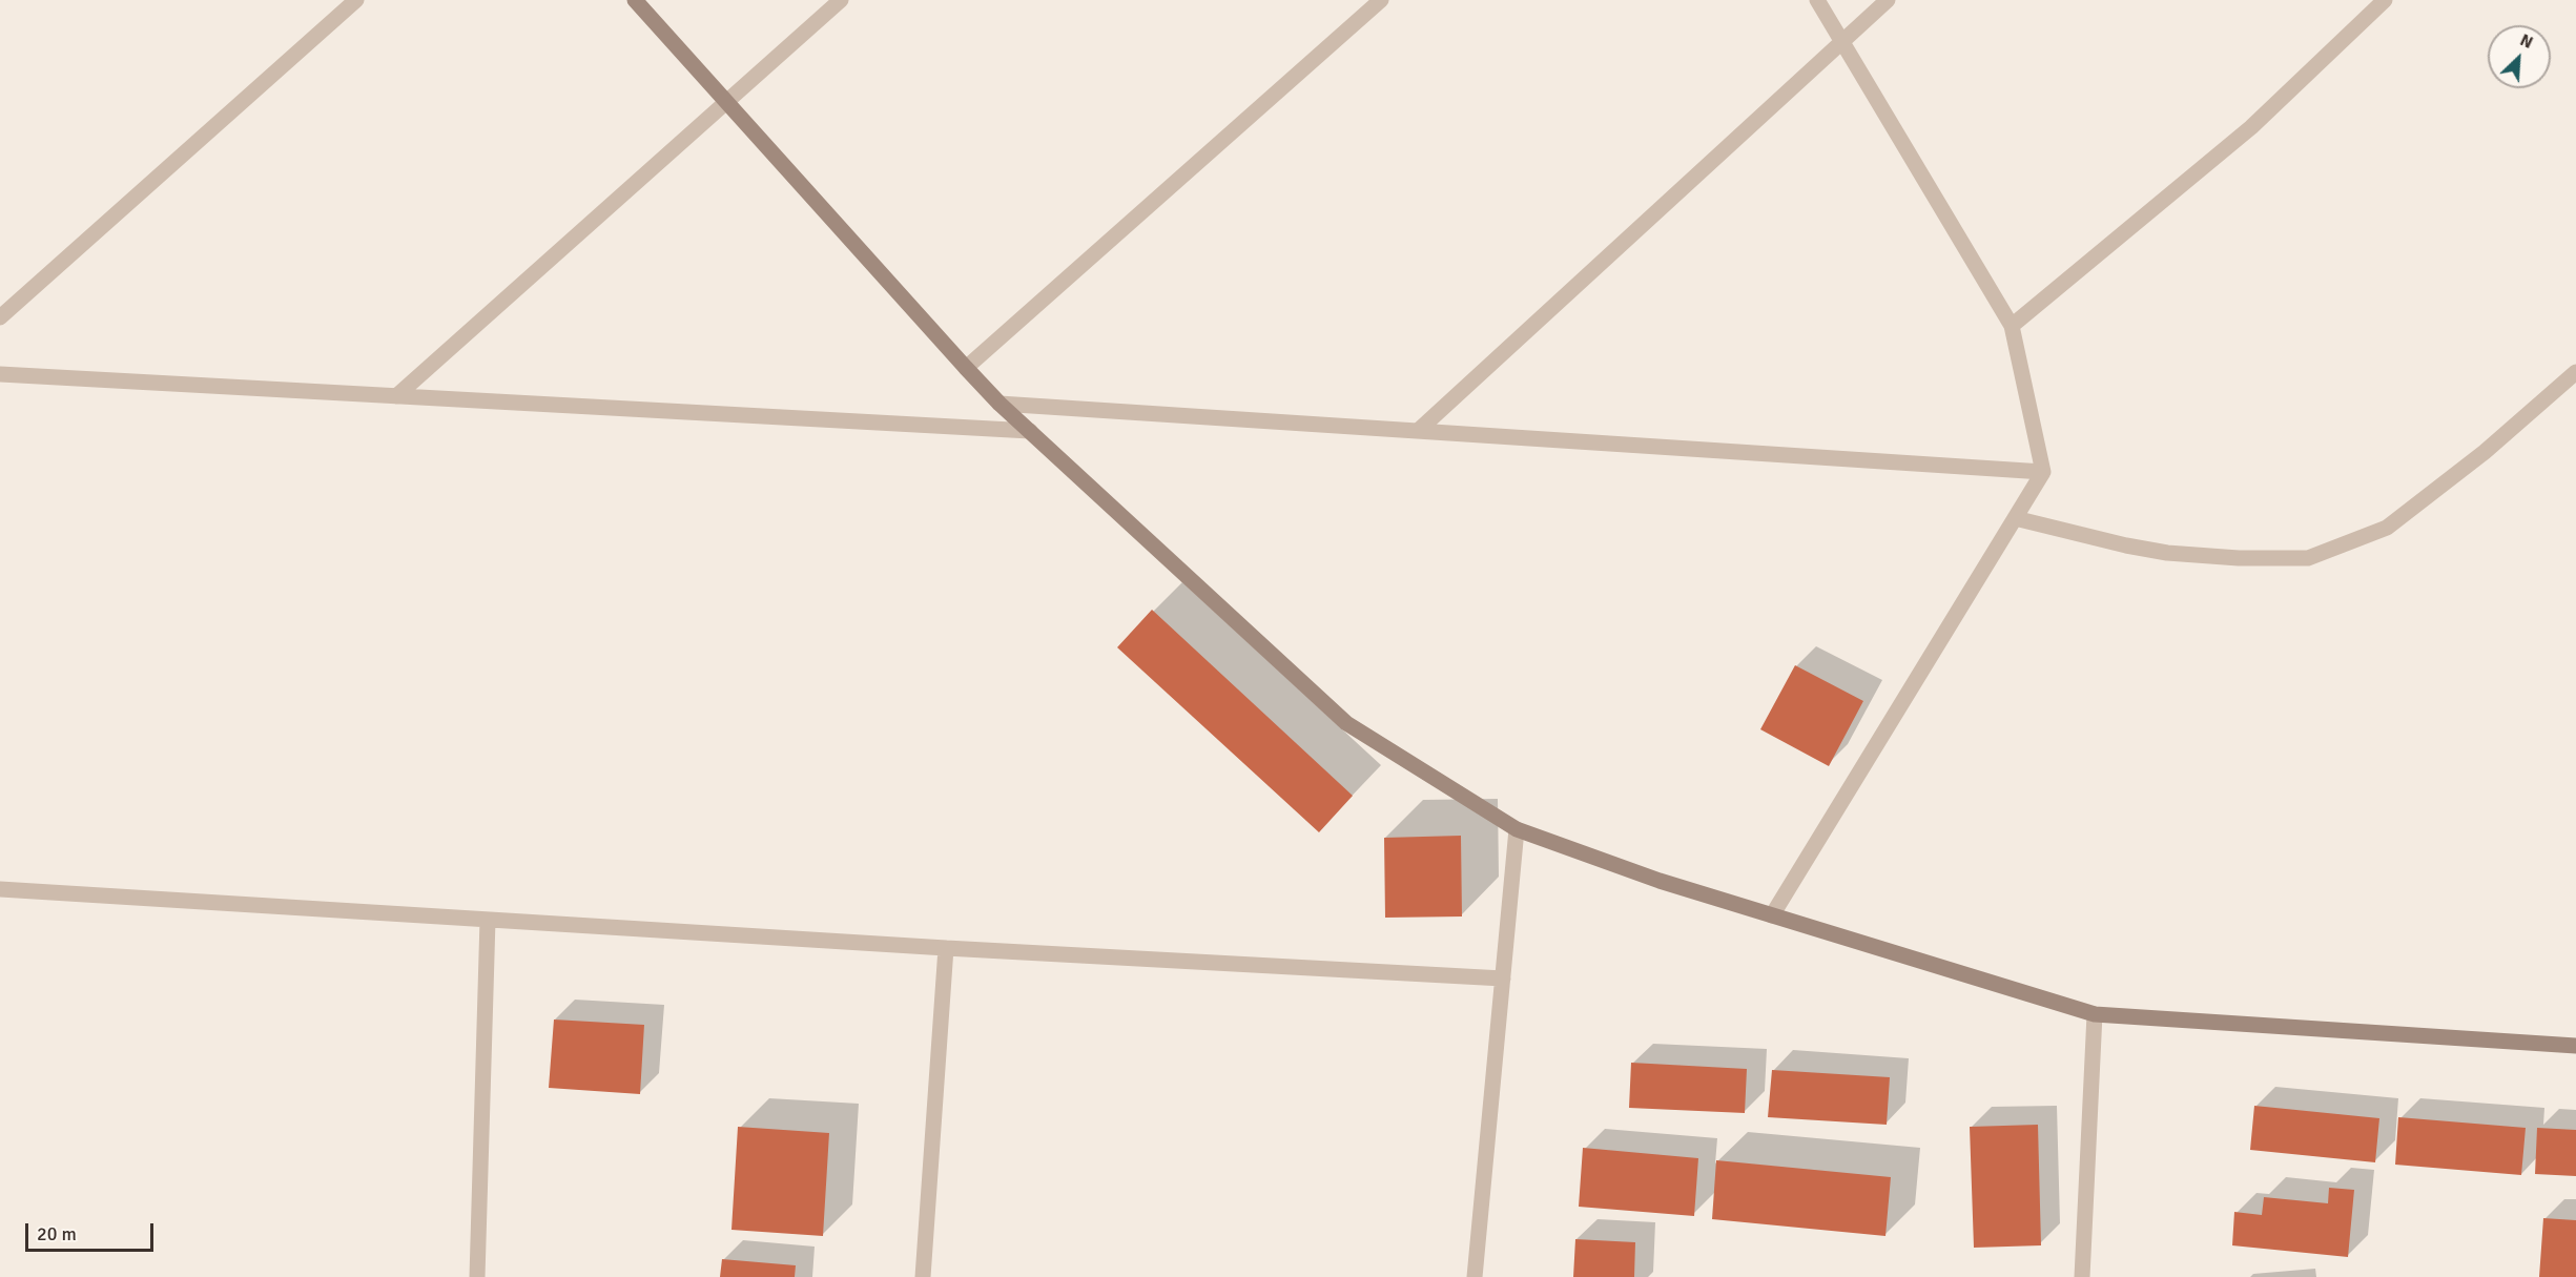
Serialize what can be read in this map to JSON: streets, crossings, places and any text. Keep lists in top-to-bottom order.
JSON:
{
  "scale_bar": "20 m",
  "north": "top right"
}
